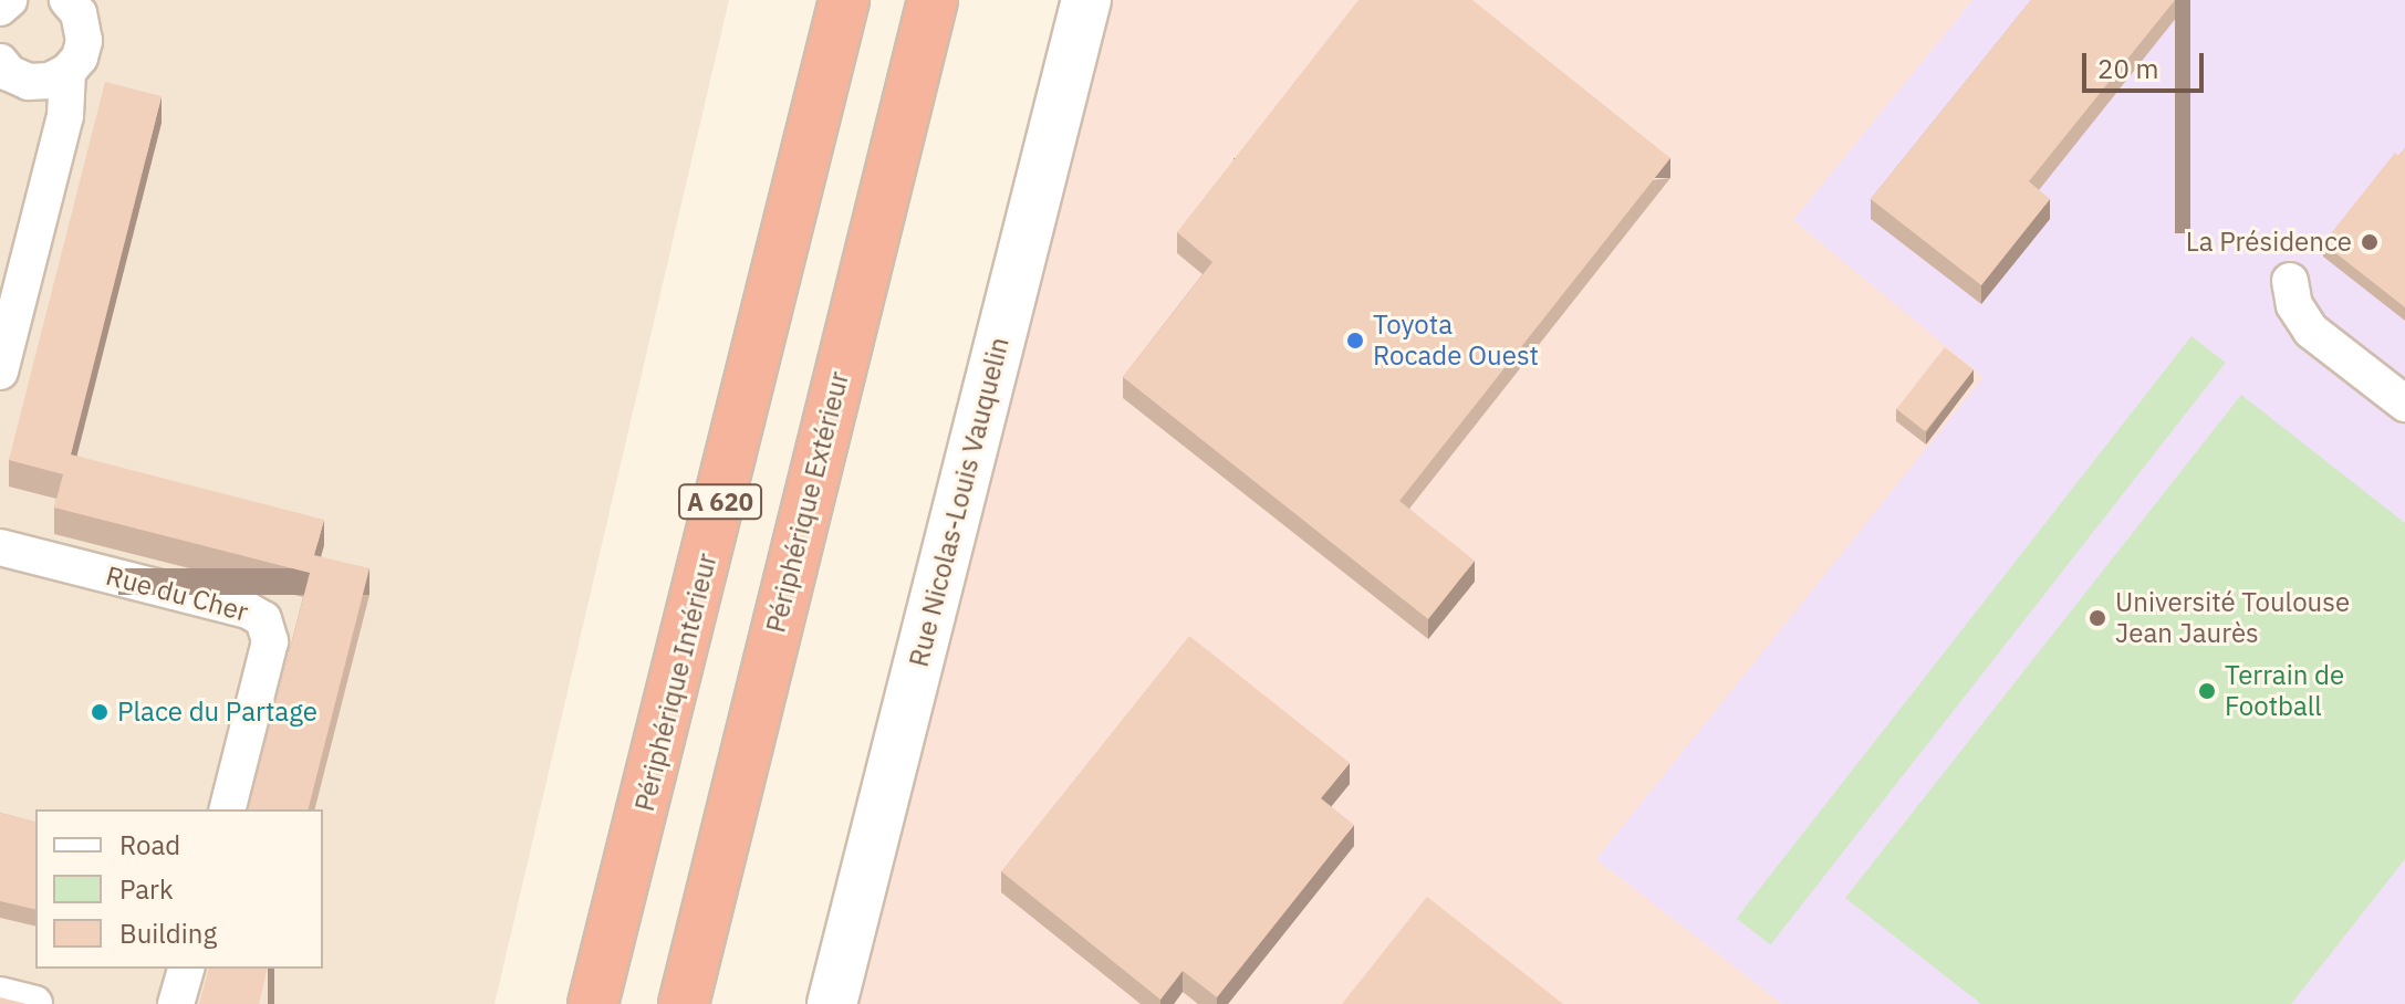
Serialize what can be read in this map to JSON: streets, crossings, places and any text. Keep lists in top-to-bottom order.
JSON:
{
  "streets": {
    "highway": ["A 620", "Périphérique Extérieur", "Périphérique Intérieur"],
    "street": ["Rue Nicolas-Louis Vauquelin", "Rue du Cher"]
  },
  "places": [
    "La Présidence",
    "Toyota Rocade Ouest",
    "Université Toulouse Jean Jaurès",
    "Terrain de Football",
    "Place du Partage"
  ],
  "legend": ["Road", "Park", "Building"],
  "scale_bar": "20 m"
}
